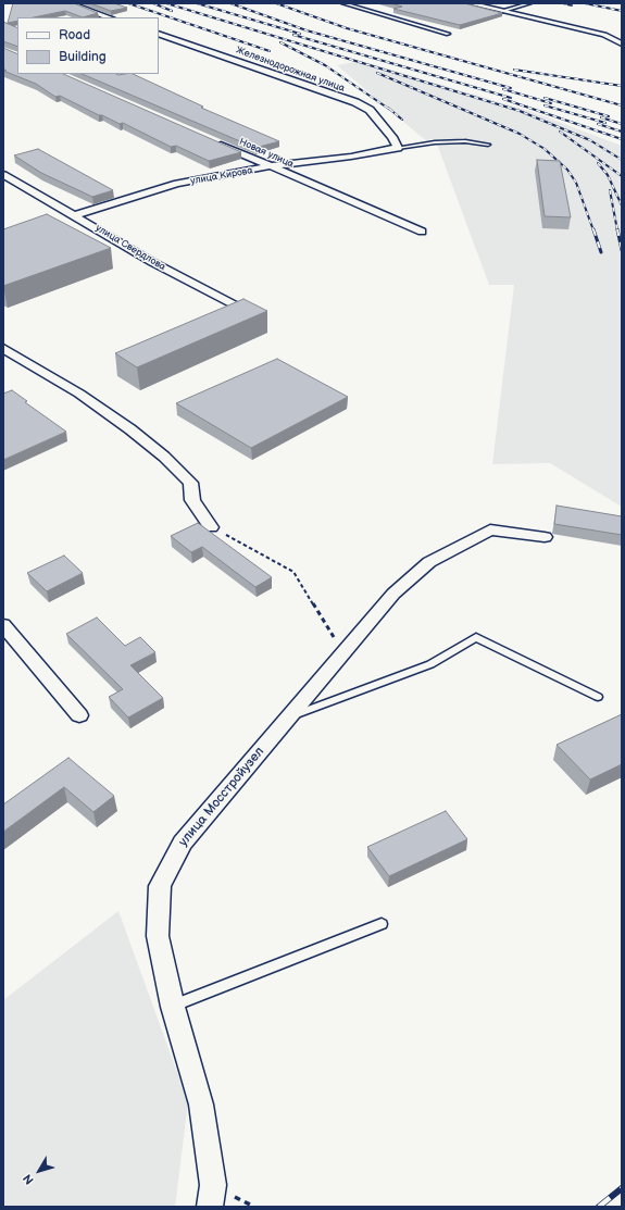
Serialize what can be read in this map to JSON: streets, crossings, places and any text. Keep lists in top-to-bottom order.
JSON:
{
  "streets": {
    "street": [
      "Железнодорожная улица",
      "Новая улица",
      "улица Кирова",
      "улица Свердлова",
      "улица Мосстройузел"
    ]
  },
  "crossings": [
    ["Железнодорожная улица", "улица Кирова"],
    ["Новая улица", "улица Кирова"],
    ["улица Кирова", "улица Свердлова"]
  ],
  "legend": ["Road", "Building"],
  "north": "bottom left"
}
